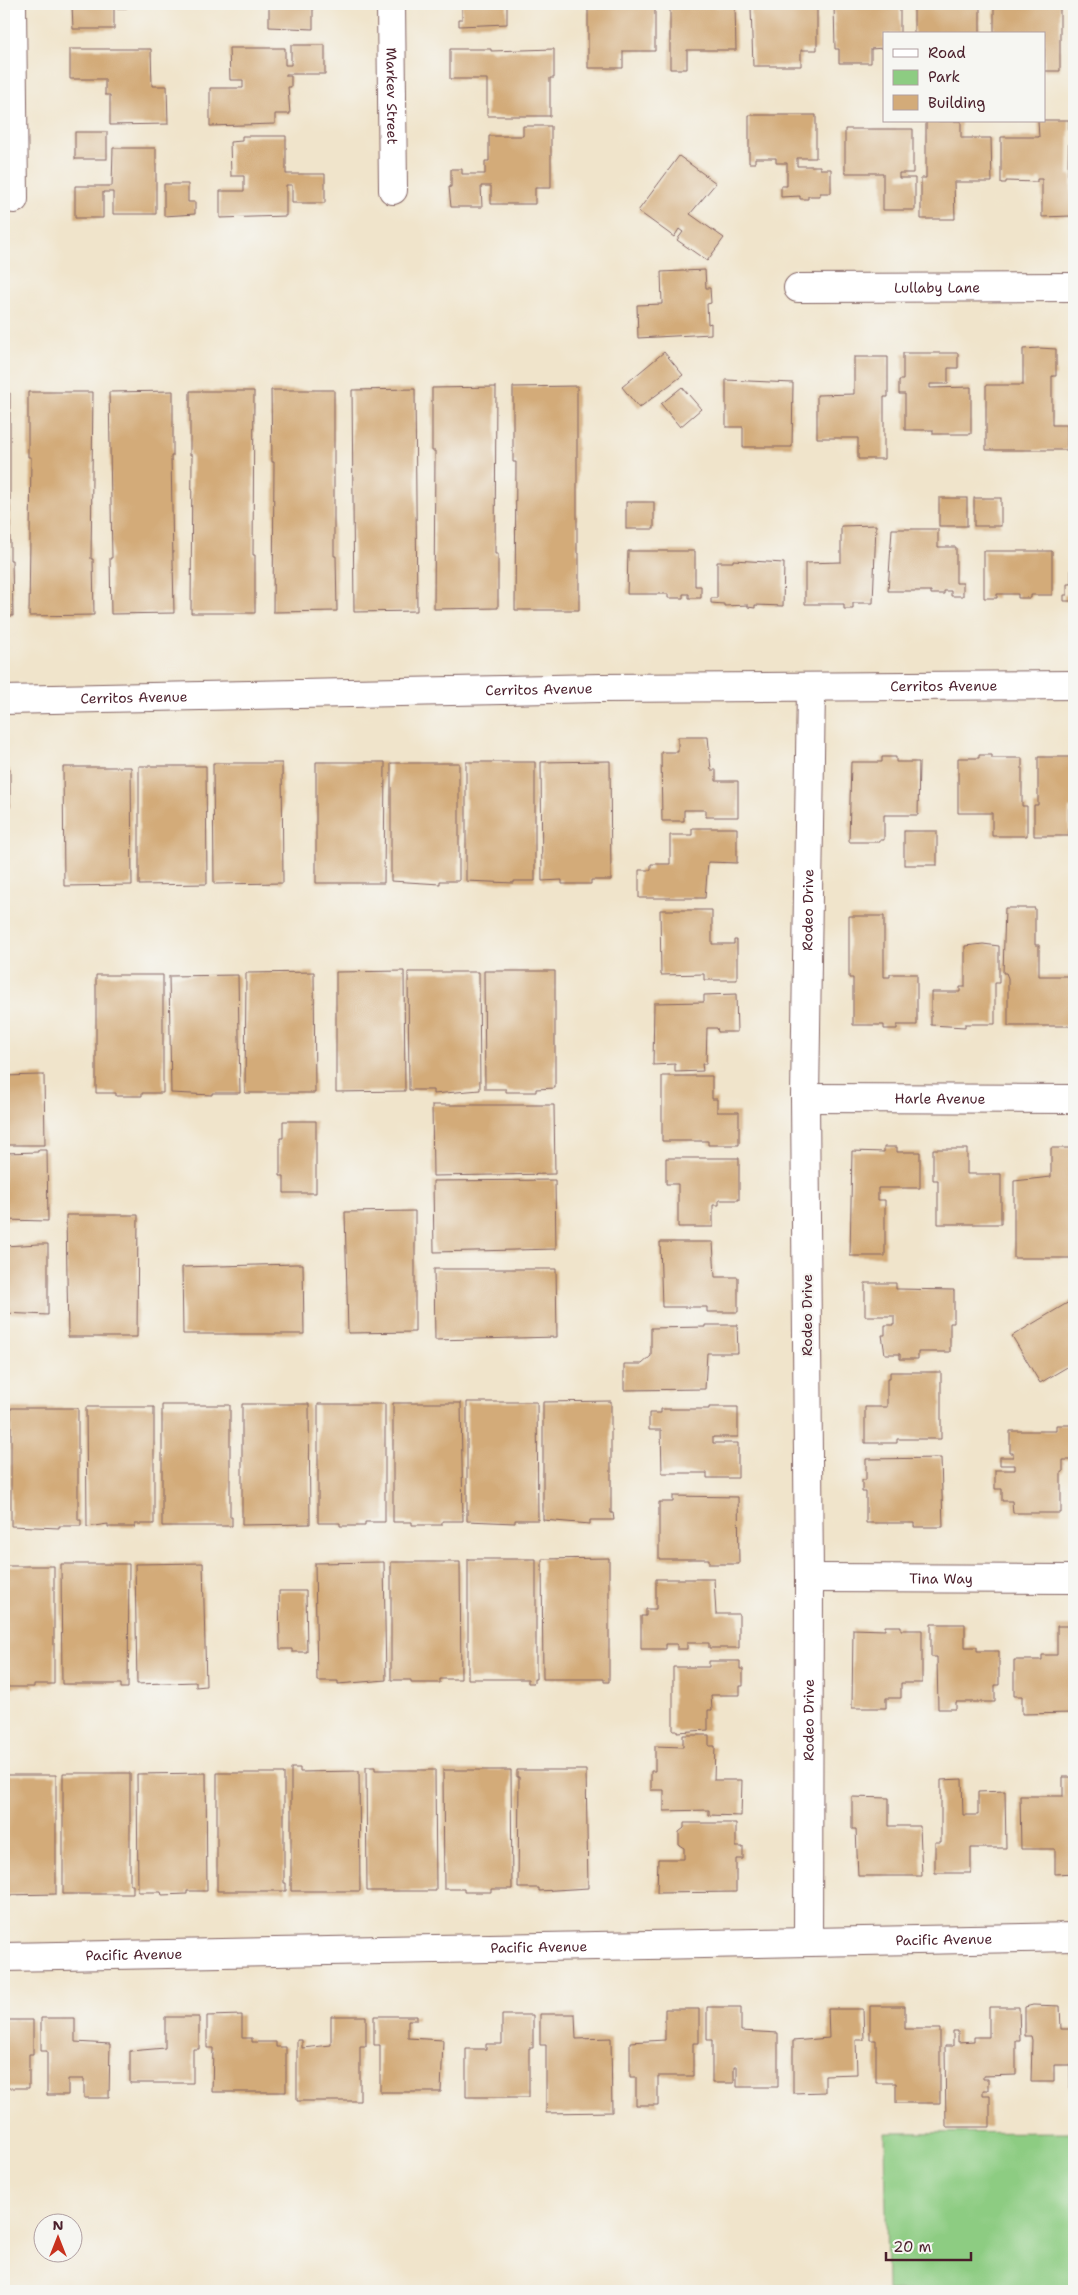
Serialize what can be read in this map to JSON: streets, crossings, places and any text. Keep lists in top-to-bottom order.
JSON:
{
  "streets": {
    "street": [
      "Markev Street",
      "Lullaby Lane",
      "Cerritos Avenue",
      "Rodeo Drive",
      "Harle Avenue",
      "Tina Way",
      "Pacific Avenue"
    ]
  },
  "crossings": [
    ["Cerritos Avenue", "Rodeo Drive"],
    ["Rodeo Drive", "Harle Avenue"],
    ["Rodeo Drive", "Tina Way"],
    ["Rodeo Drive", "Pacific Avenue"]
  ],
  "legend": ["Road", "Park", "Building"],
  "scale_bar": "20 m",
  "north": "top"
}
